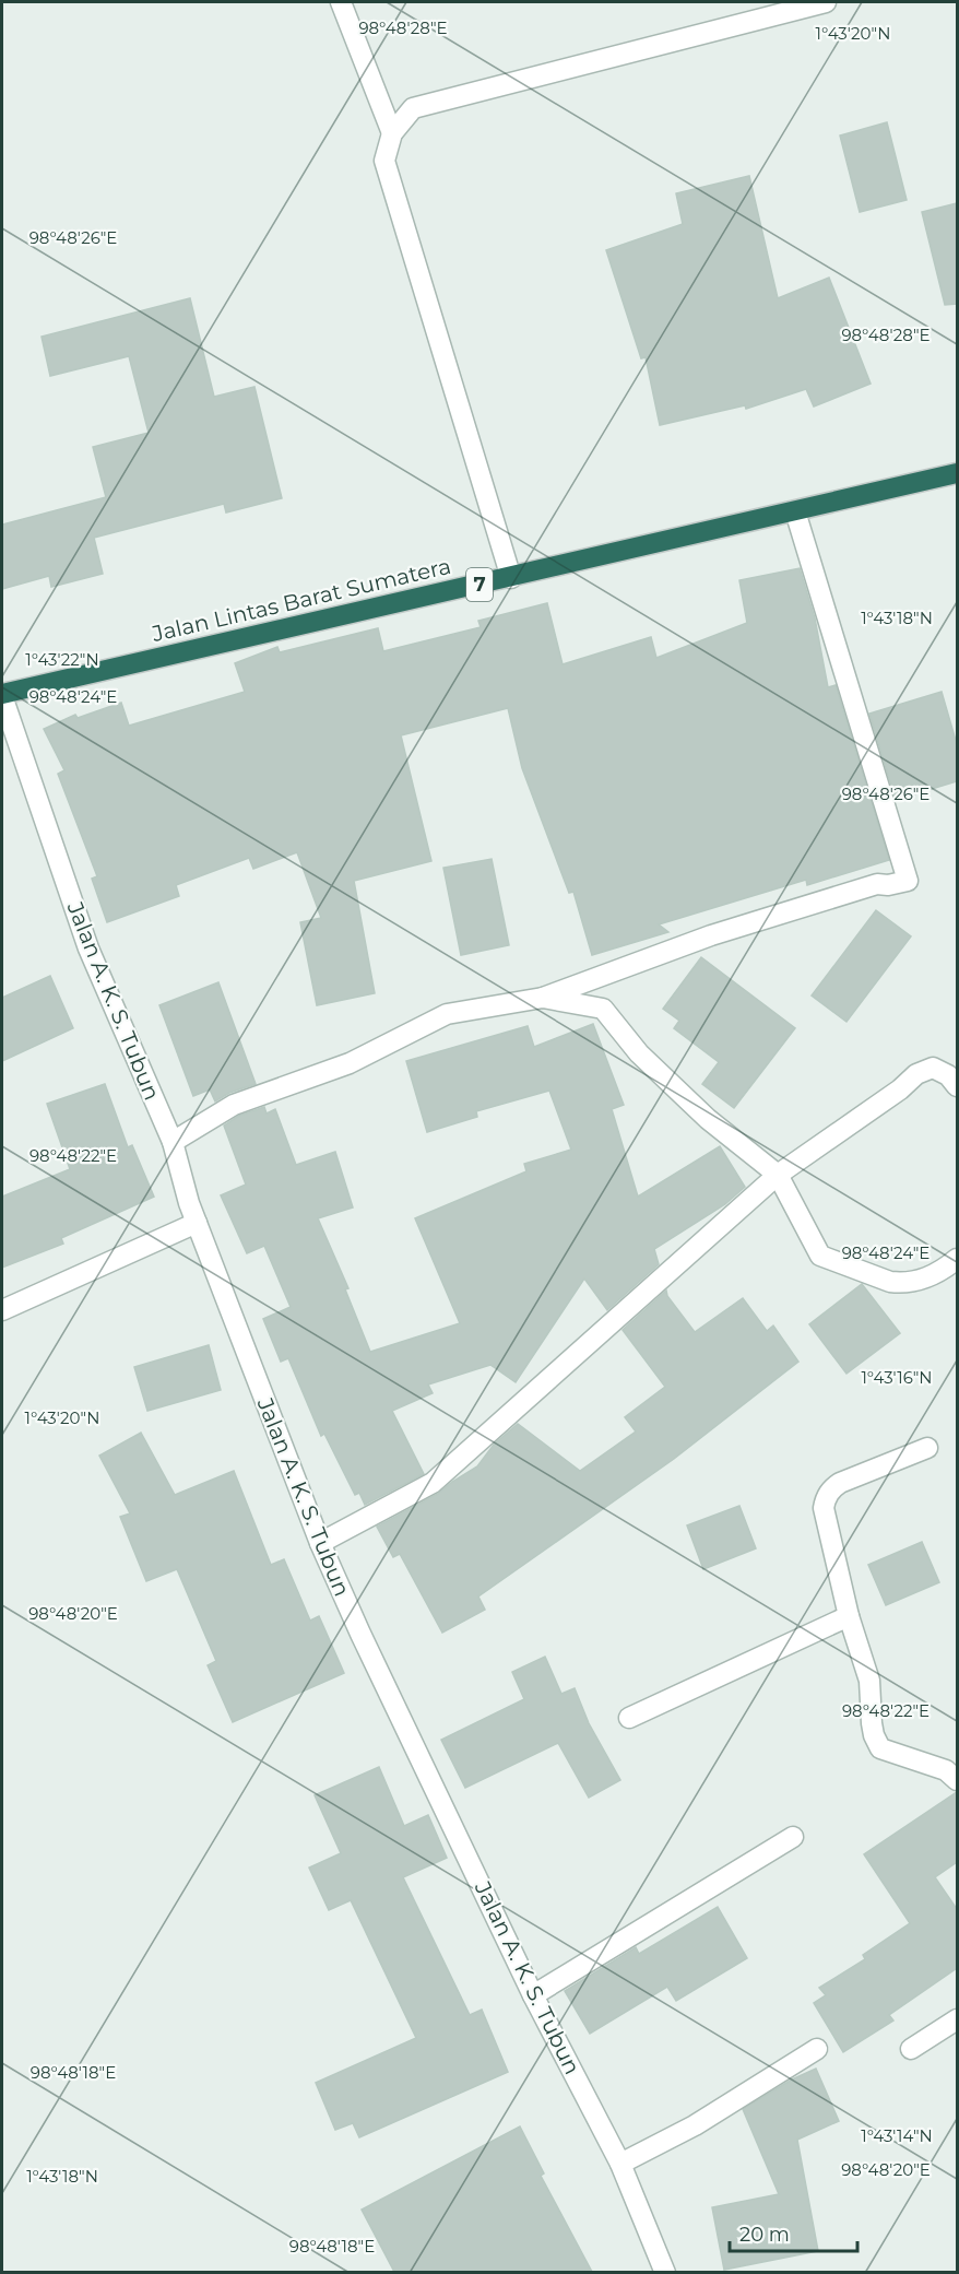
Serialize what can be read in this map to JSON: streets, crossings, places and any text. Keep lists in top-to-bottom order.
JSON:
{
  "streets": {
    "highway": ["7", "Jalan Lintas Barat Sumatera"],
    "street": ["Jalan A. K. S. Tubun"]
  },
  "crossings": [
    ["Jalan Lintas Barat Sumatera", "Jalan A. K. S. Tubun"]
  ],
  "scale_bar": "20 m",
  "coordinates": [
    "98°48'28\"E",
    "1°43'20\"N",
    "98°48'26\"E",
    "1°43'18\"N",
    "1°43'22\"N",
    "98°48'24\"E",
    "98°48'22\"E",
    "1°43'16\"N",
    "98°48'20\"E",
    "98°48'18\"E",
    "1°43'14\"N"
  ]
}
